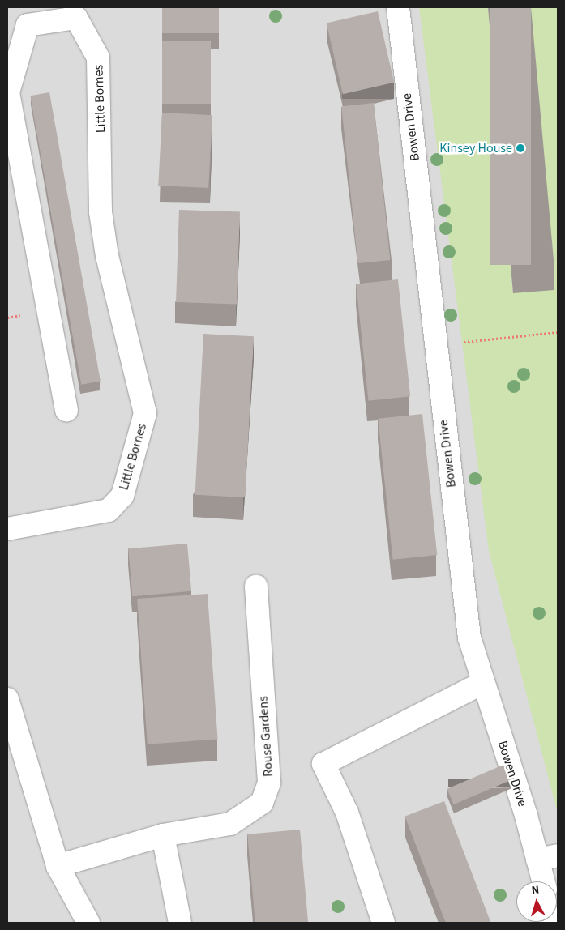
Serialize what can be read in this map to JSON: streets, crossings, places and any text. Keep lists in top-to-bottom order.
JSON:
{
  "streets": {
    "street": ["Little Bornes", "Bowen Drive", "Rouse Gardens"]
  },
  "places": ["Kinsey House"],
  "north": "top"
}
